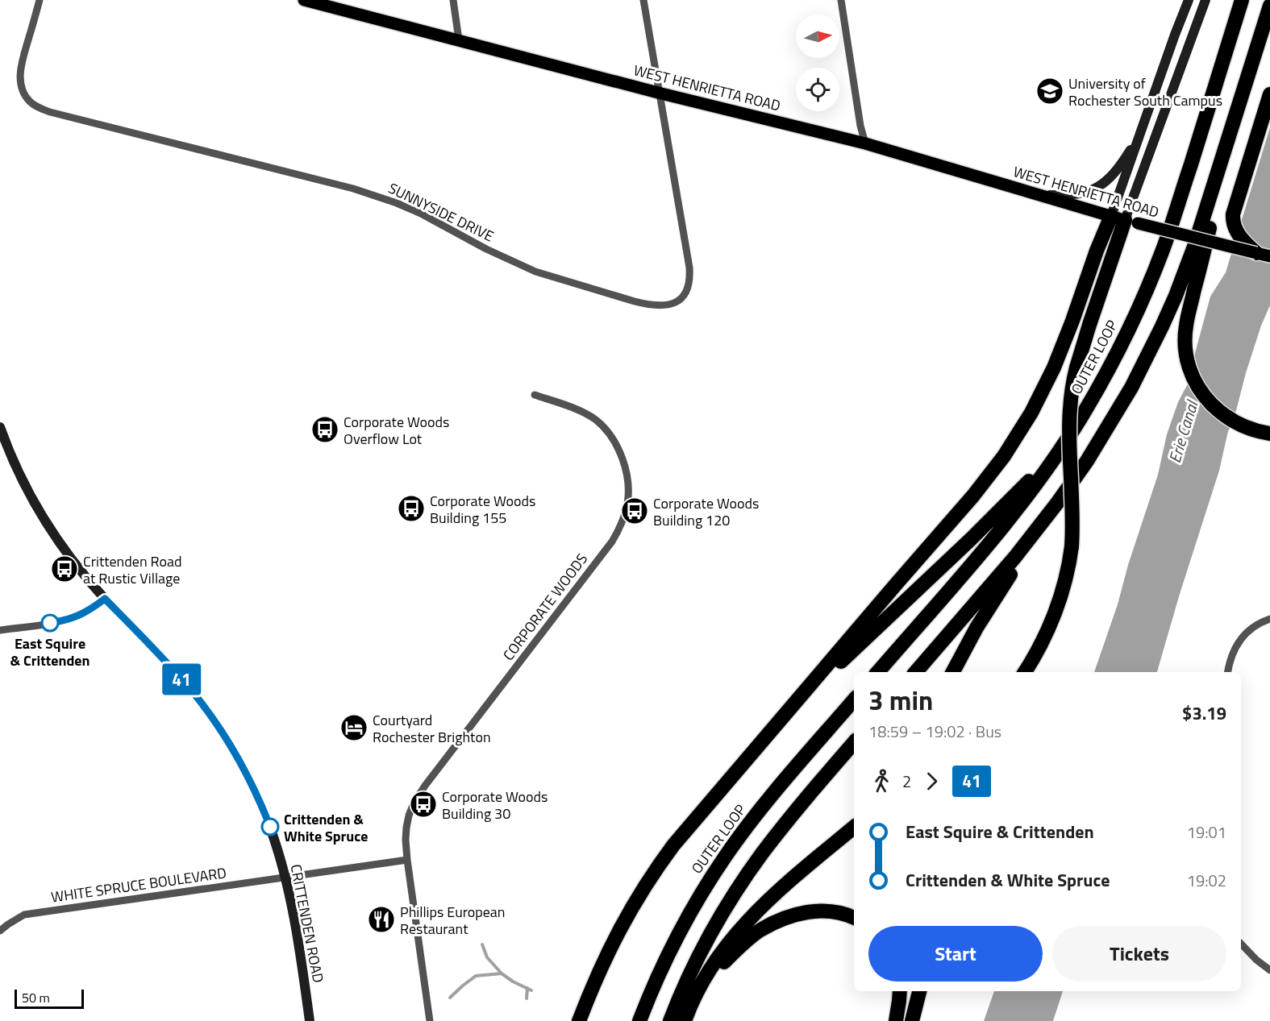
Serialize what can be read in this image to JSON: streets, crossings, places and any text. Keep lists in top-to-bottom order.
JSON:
{
  "streets": {
    "highway": ["OUTER LOOP"],
    "main road": ["WEST HENRIETTA ROAD"],
    "street": [
      "SUNNYSIDE DRIVE",
      "CORPORATE WOODS",
      "WHITE SPRUCE BOULEVARD",
      "CRITTENDEN ROAD"
    ]
  },
  "crossings": [
    ["WEST HENRIETTA ROAD", "SUNNYSIDE DRIVE"],
    ["WHITE SPRUCE BOULEVARD", "CRITTENDEN ROAD"]
  ],
  "water": ["Erie Canal"],
  "places": {
    "school or university": ["University of Rochester South Campus"],
    "bus stop": [
      "Corporate Woods Overflow Lot",
      "Corporate Woods Building 155",
      "Corporate Woods Building 120",
      "Crittenden Road at Rustic Village",
      "Corporate Woods Building 30"
    ],
    "other": ["East Squire & Crittenden", "Crittenden & White Spruce"],
    "hotel": ["Courtyard Rochester Brighton"],
    "restaurant": ["Phillips European Restaurant"]
  },
  "lines": ["bus line 41"],
  "scale_bar": "50 m",
  "north": "right",
  "page": {
    "on_map": "41",
    "heading": ["3 min", "18:59 – 19:02 · Bus", "$3.19"],
    "legs": ["2", "41"],
    "list": [
      {
        "name": "East Squire & Crittenden",
        "value": "19:01"
      },
      {
        "name": "Crittenden & White Spruce",
        "value": "19:02"
      }
    ],
    "buttons": ["Start", "Tickets"],
    "scale": "50 m"
  }
}
